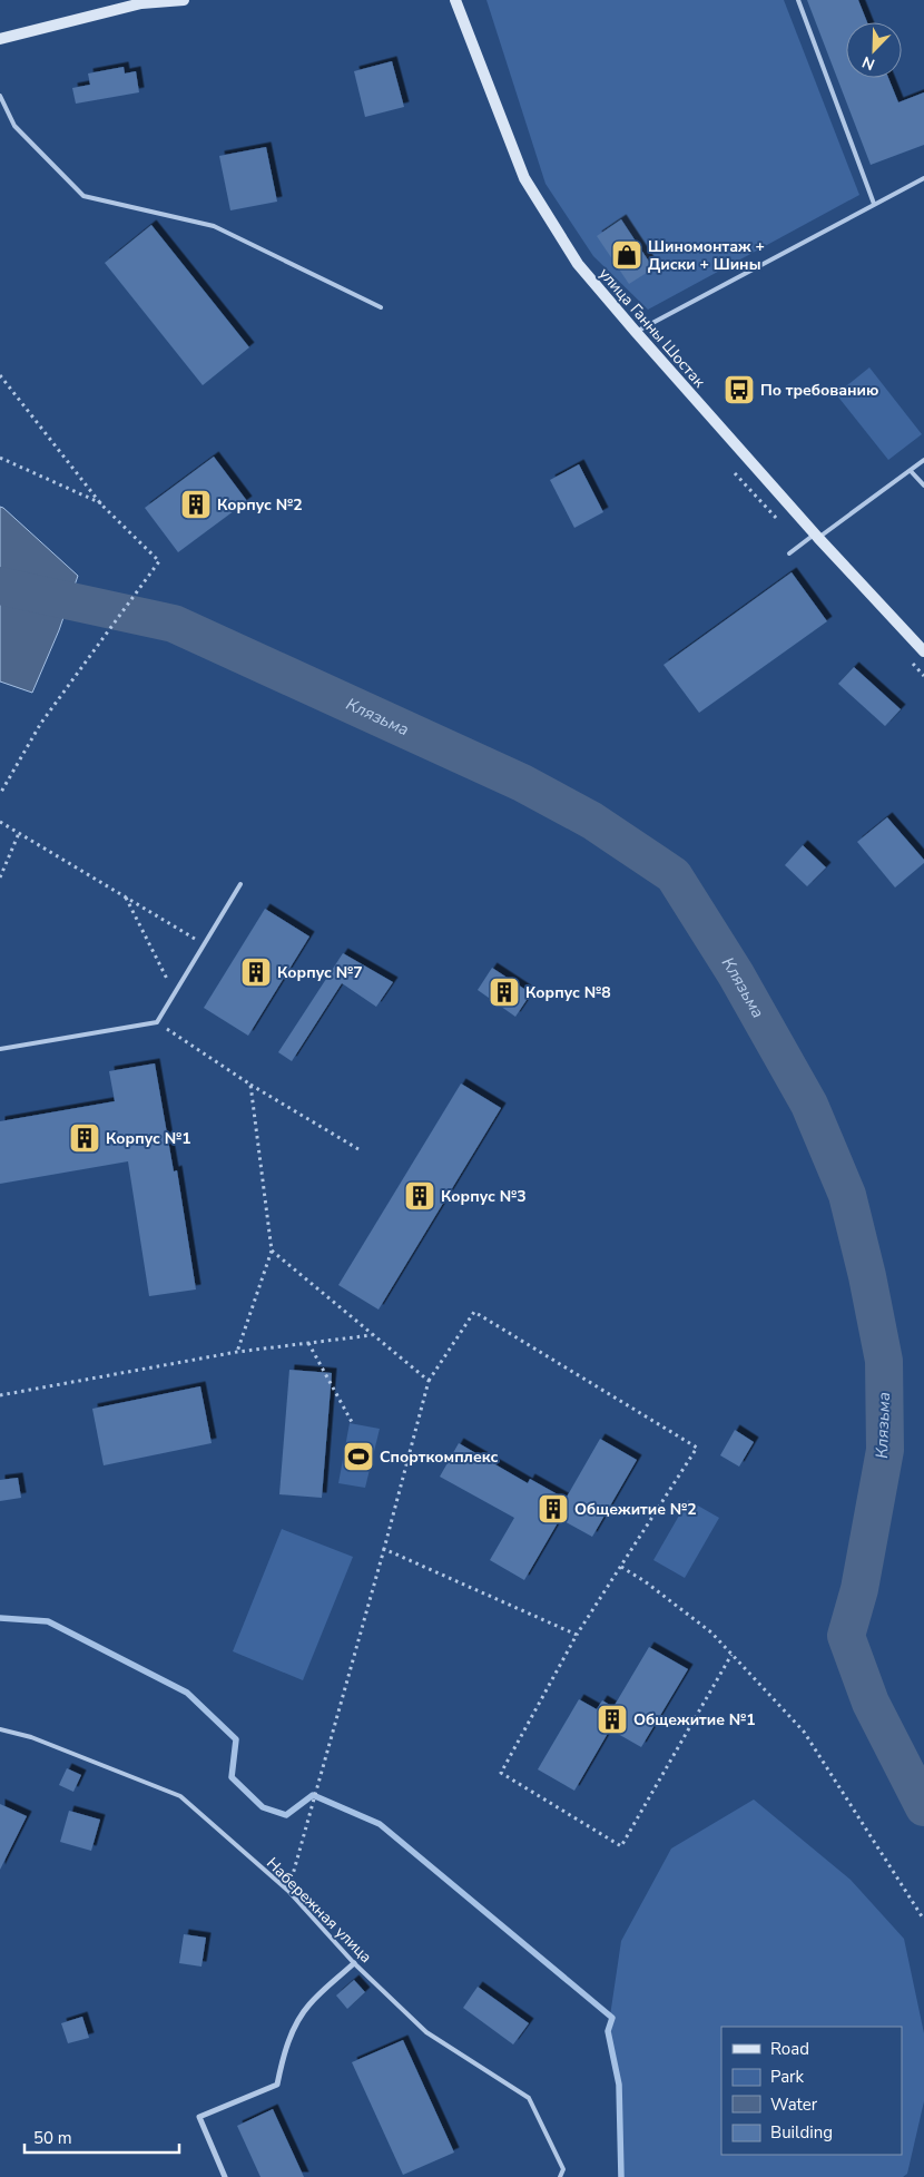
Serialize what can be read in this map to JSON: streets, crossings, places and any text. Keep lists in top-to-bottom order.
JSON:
{
  "streets": {
    "main road": ["улица Ганны Шостак"],
    "lane": ["Набережная улица"]
  },
  "water": ["Клязьма"],
  "places": {
    "shop": ["Шиномонтаж + Диски + Шины"],
    "bus stop": ["По требованию"],
    "building": [
      "Корпус №2",
      "Корпус №7",
      "Корпус №8",
      "Корпус №1",
      "Корпус №3",
      "Общежитие №2",
      "Общежитие №1"
    ],
    "sports": ["Спорткомплекс"]
  },
  "legend": [
    "Road",
    "Park",
    "Water",
    "Building"
  ],
  "scale_bar": "50 m",
  "north": "bottom left"
}
